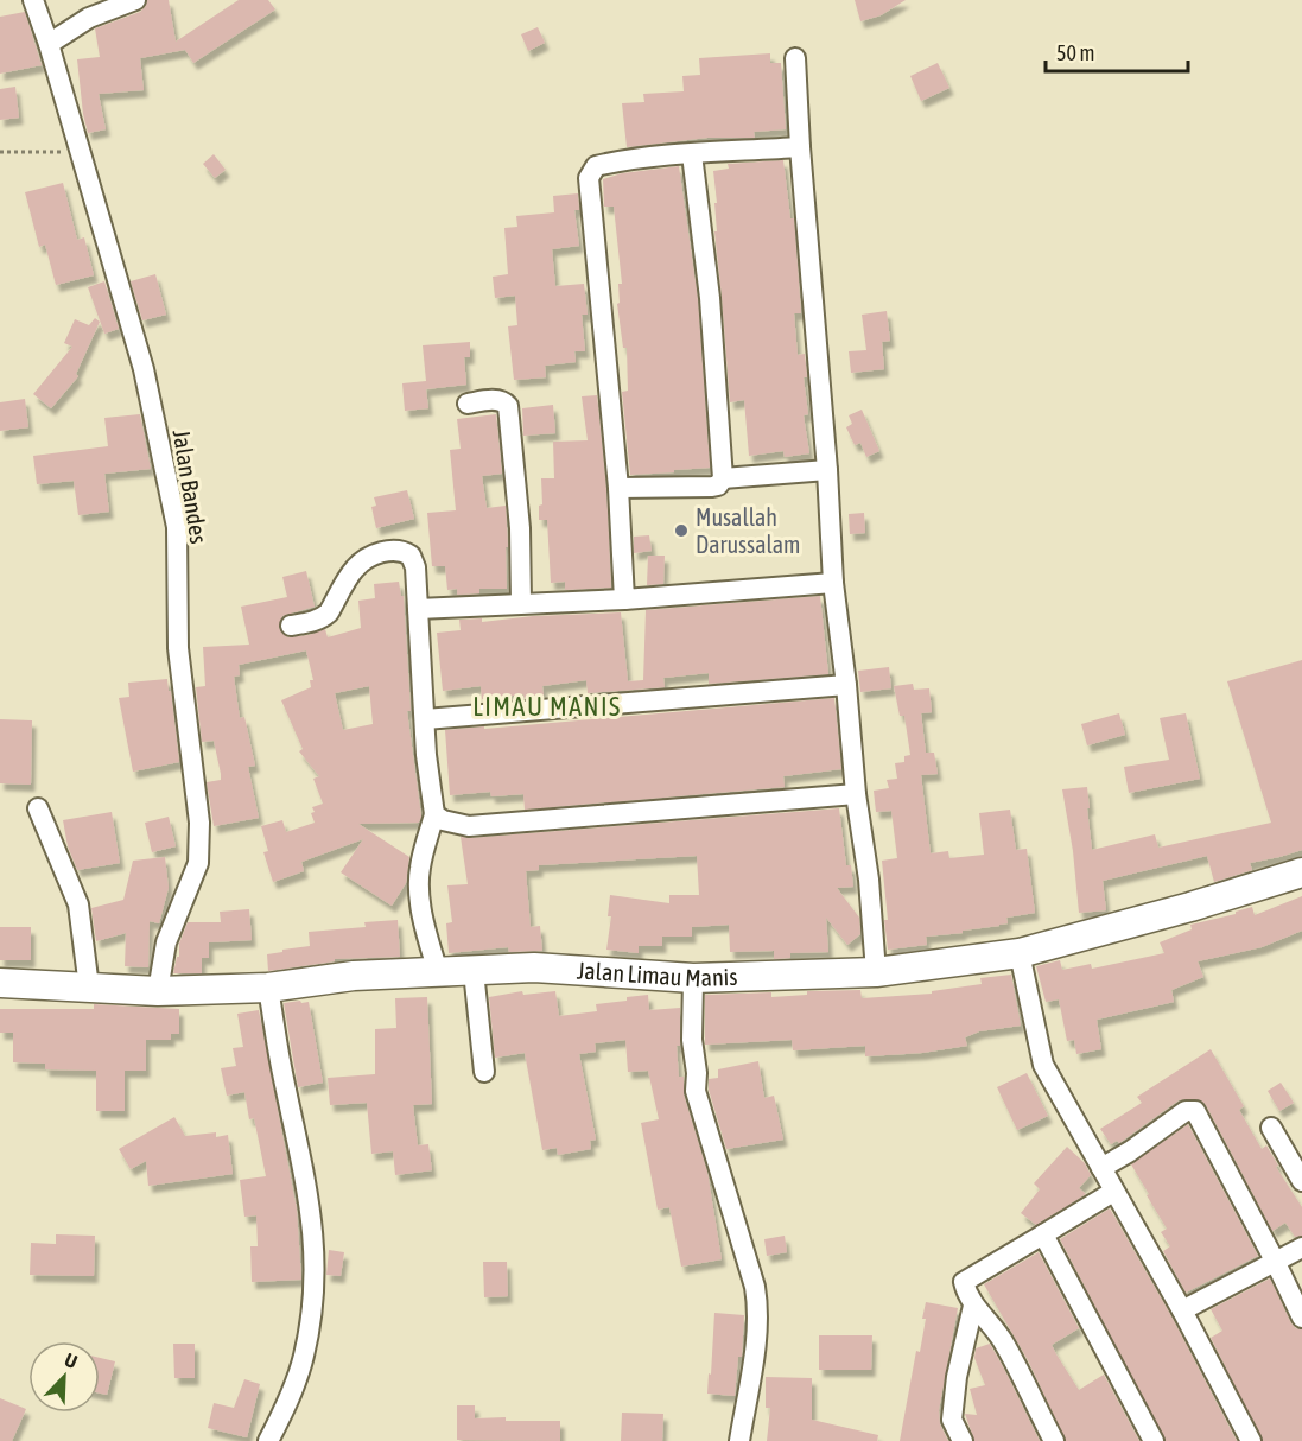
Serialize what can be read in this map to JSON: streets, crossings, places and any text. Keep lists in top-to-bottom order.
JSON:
{
  "streets": {
    "street": ["Jalan Bandes", "Jalan Limau Manis"]
  },
  "crossings": [
    ["Jalan Bandes", "Jalan Limau Manis"]
  ],
  "districts": ["LIMAU MANIS"],
  "places": ["Musallah Darussalam"],
  "scale_bar": "50 m",
  "north": "top right"
}
